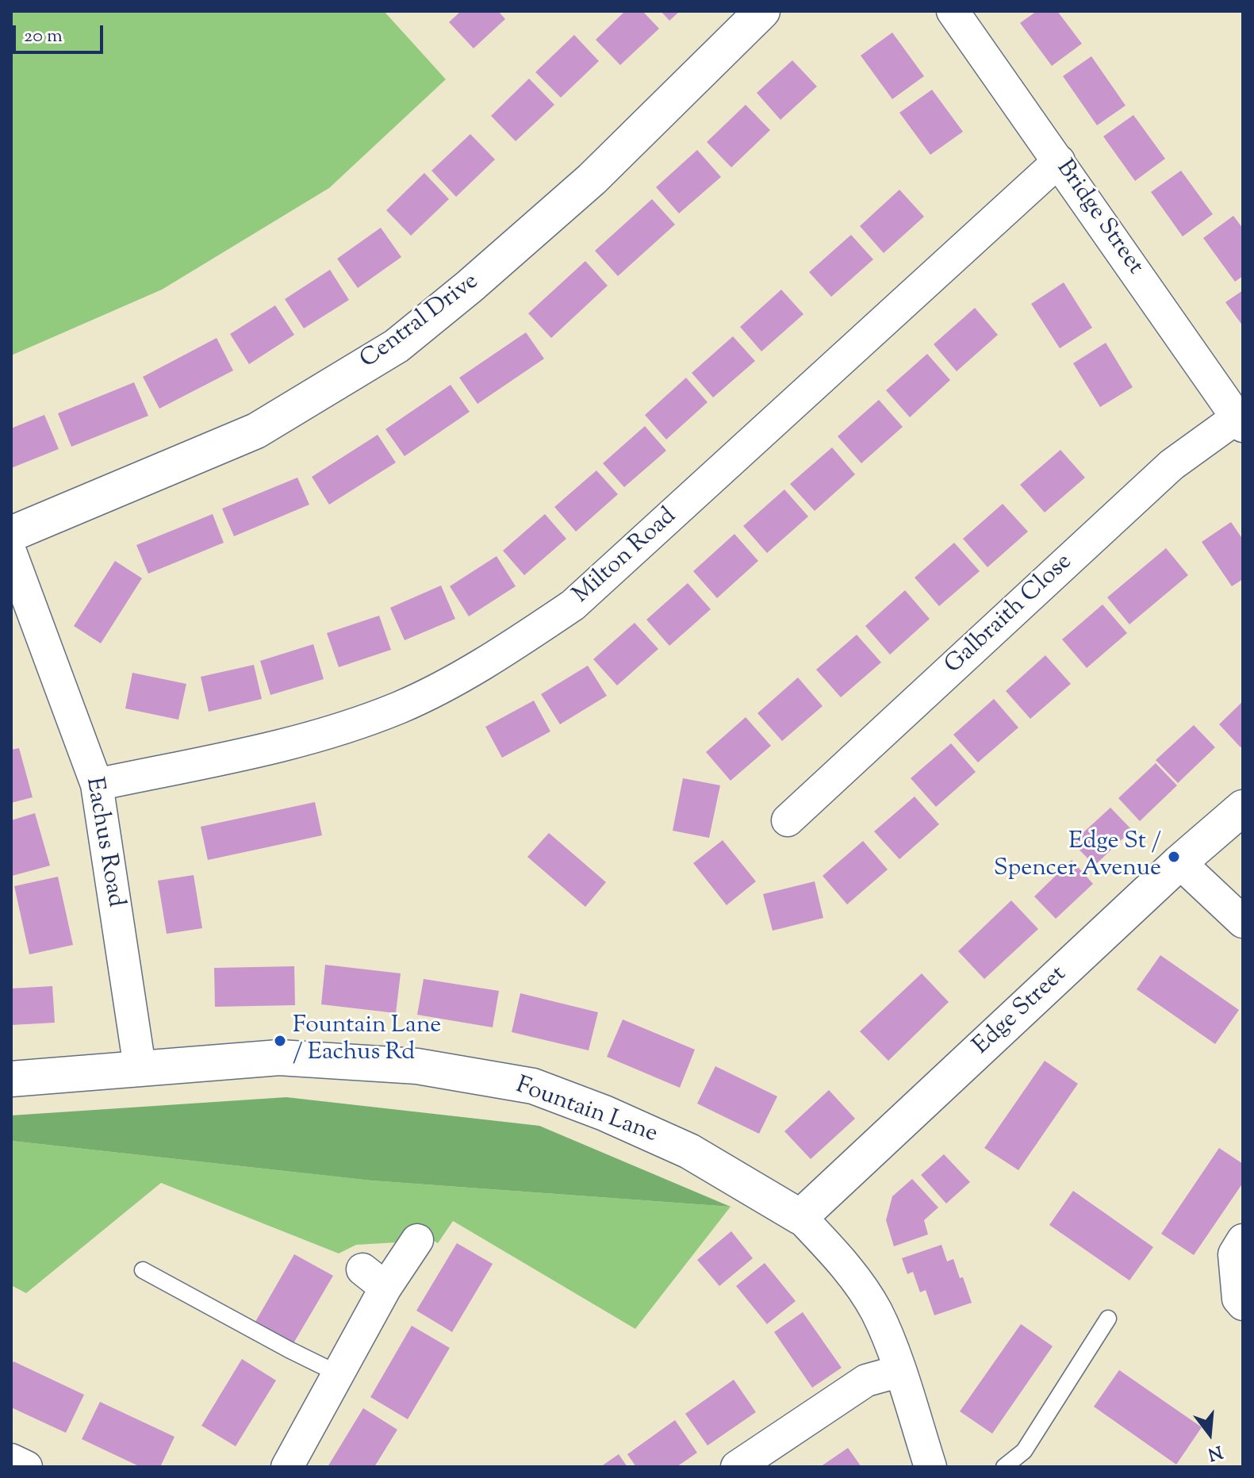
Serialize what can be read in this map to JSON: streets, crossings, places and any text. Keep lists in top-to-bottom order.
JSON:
{
  "streets": {
    "street": [
      "Bridge Street",
      "Central Drive",
      "Milton Road",
      "Galbraith Close",
      "Eachus Road",
      "Edge Street",
      "Fountain Lane"
    ]
  },
  "crossings": [
    ["Bridge Street", "Milton Road"],
    ["Bridge Street", "Galbraith Close"],
    ["Milton Road", "Eachus Road"],
    ["Eachus Road", "Fountain Lane"],
    ["Edge Street", "Fountain Lane"]
  ],
  "places": ["Edge St / Spencer Avenue", "Fountain Lane / Eachus Rd"],
  "scale_bar": "20 m",
  "north": "bottom"
}
